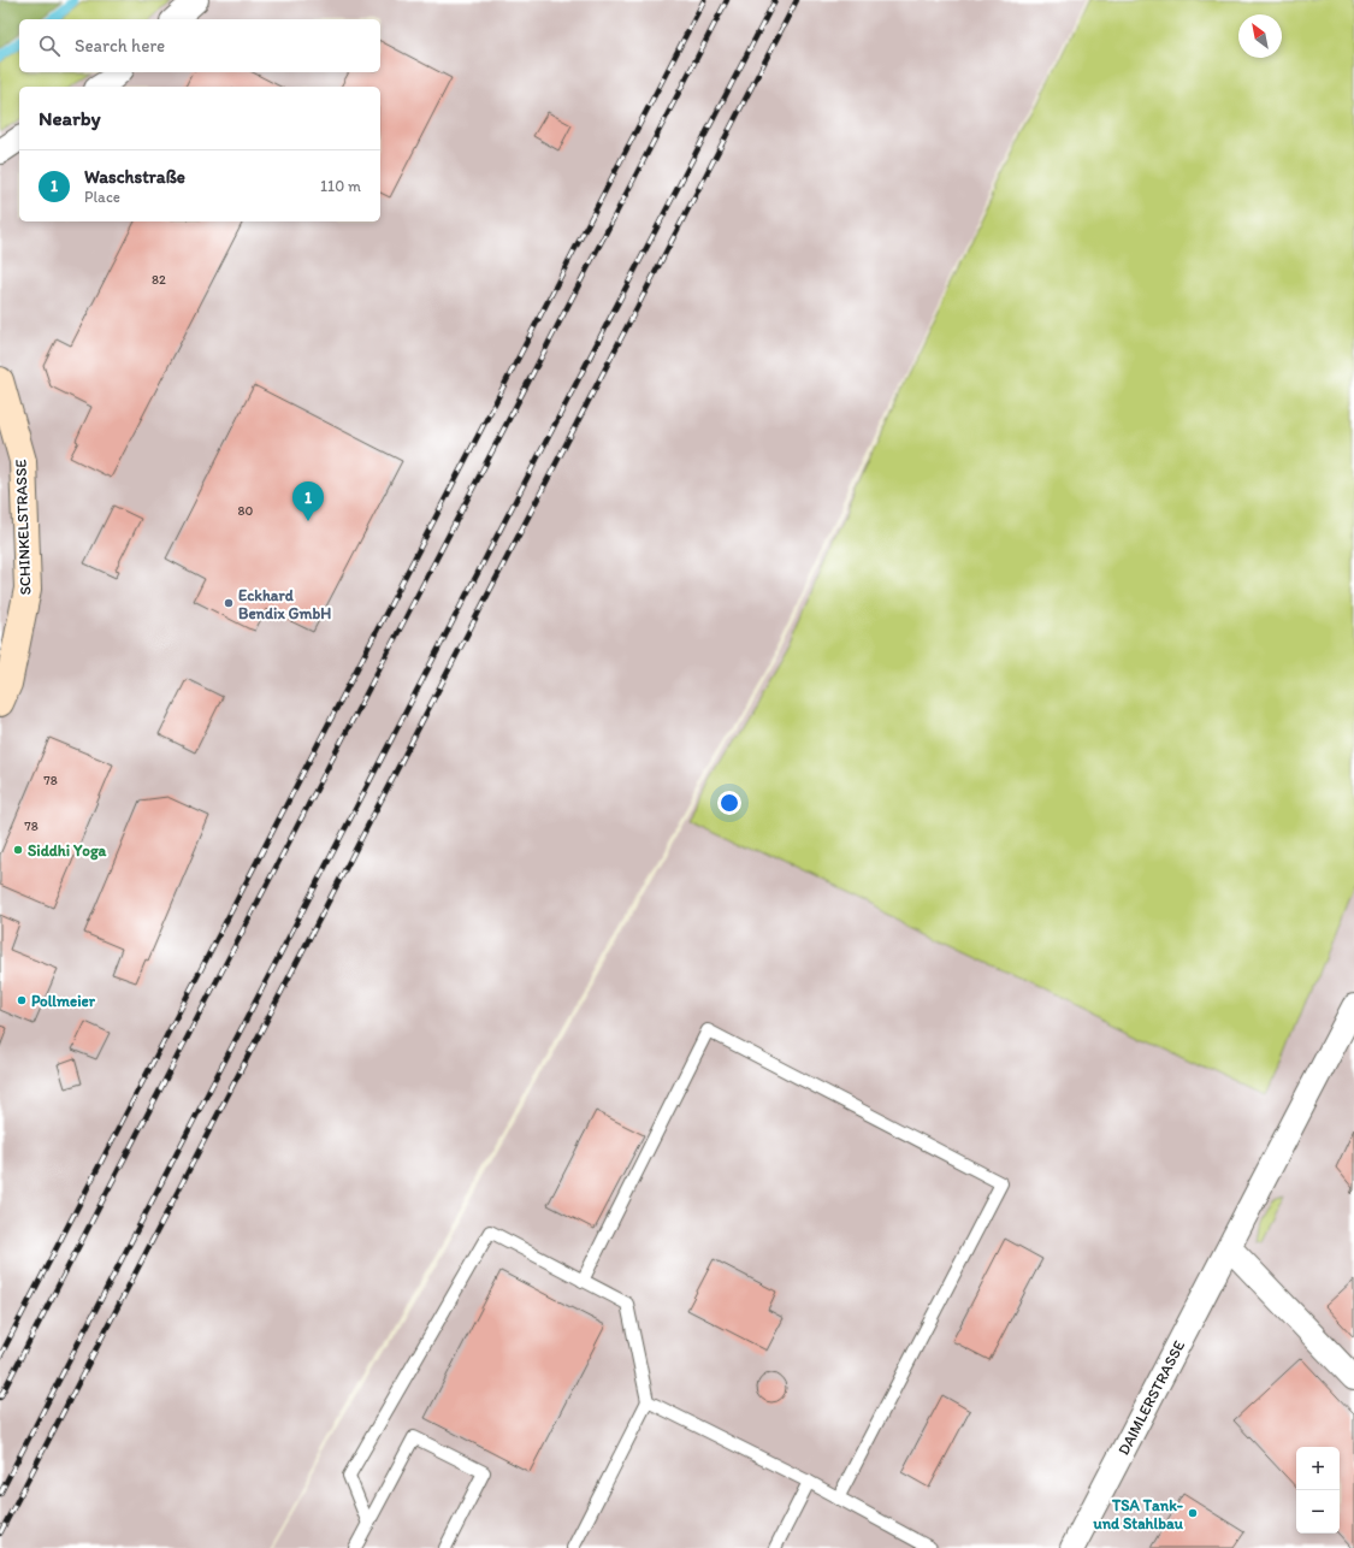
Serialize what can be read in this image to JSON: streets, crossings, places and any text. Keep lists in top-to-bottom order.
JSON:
{
  "streets": {
    "street": ["SCHINKELSTRASSE", "DAIMLERSTRASSE"]
  },
  "places": [
    "Eckhard Bendix GmbH",
    "Siddhi Yoga",
    "Pollmeier",
    "TSA Tank- und Stahlbau"
  ],
  "house_numbers": [
    "82",
    "80",
    "78",
    "78"
  ],
  "north": "top left",
  "page": {
    "search": "Search here",
    "heading": "Nearby",
    "list": [
      {
        "mark": "1",
        "name": "Waschstraße",
        "note": "Place",
        "value": "110 m"
      }
    ],
    "pins": "1",
    "map_buttons": ["+", "−"]
  }
}
